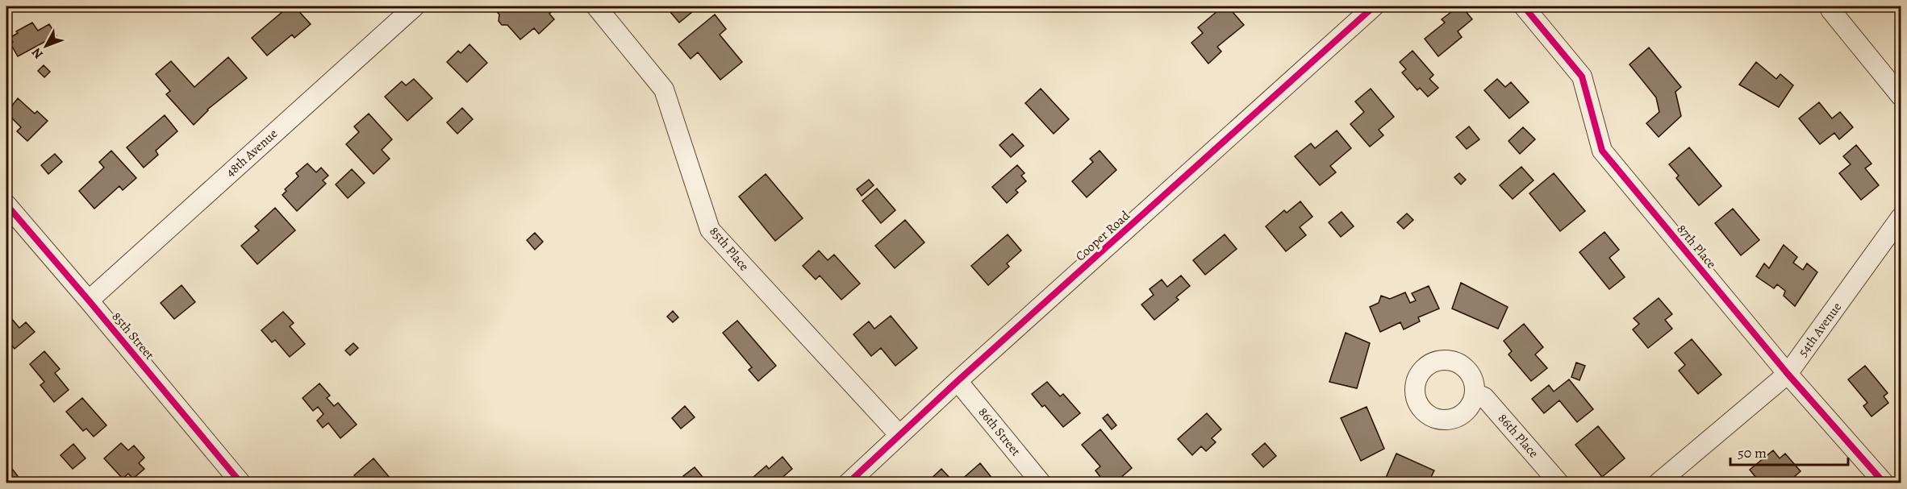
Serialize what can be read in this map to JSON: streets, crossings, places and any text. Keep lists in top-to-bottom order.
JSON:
{
  "streets": {
    "street": [
      "48th Avenue",
      "Cooper Road",
      "87th Place",
      "85th Place",
      "54th Avenue",
      "85th Street",
      "86th Street",
      "86th Place"
    ]
  },
  "crossings": [
    ["48th Avenue", "85th Street"],
    ["Cooper Road", "85th Place"],
    ["Cooper Road", "86th Street"],
    ["87th Place", "54th Avenue"]
  ],
  "scale_bar": "50 m",
  "north": "bottom left"
}
